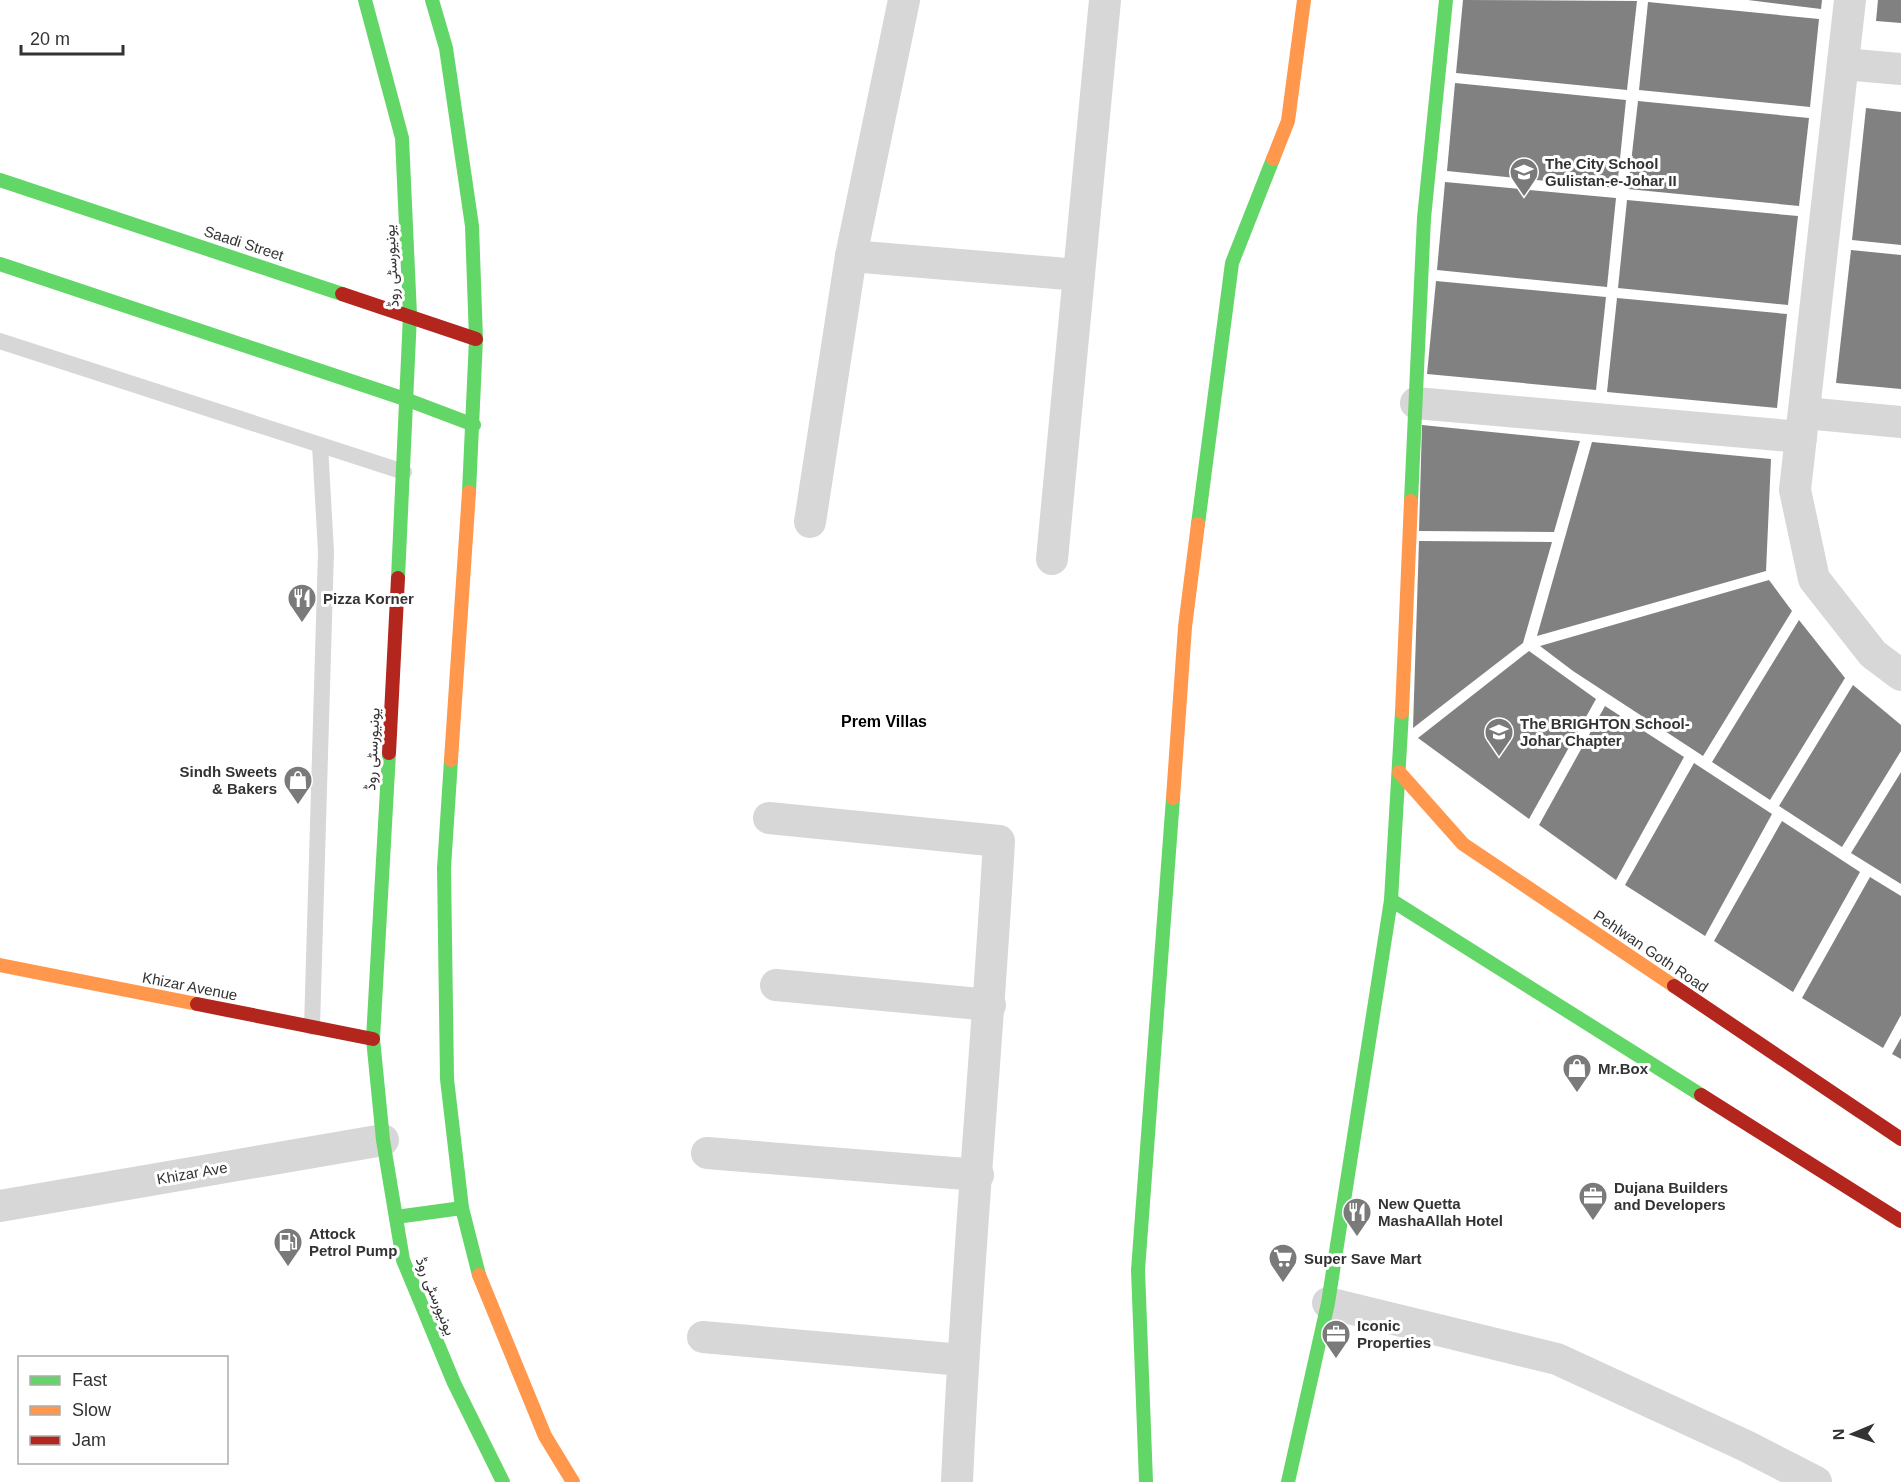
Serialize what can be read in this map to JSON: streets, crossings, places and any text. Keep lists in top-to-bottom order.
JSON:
{
  "streets": {
    "main road": [
      "Saadi Street",
      "یونیورسٹی روڈ",
      "Pehlwan Goth Road",
      "Khizar Avenue"
    ],
    "street": ["Khizar Ave"]
  },
  "crossings": [
    ["Saadi Street", "یونیورسٹی روڈ"],
    ["یونیورسٹی روڈ", "Khizar Avenue"],
    ["یونیورسٹی روڈ", "Khizar Ave"]
  ],
  "districts": ["Prem Villas"],
  "places": {
    "school or university": ["The City School Gulistan-e-Johar II", "The BRIGHTON School- Johar Chapter"],
    "restaurant": ["Pizza Korner", "New Quetta MashaAllah Hotel"],
    "shop": ["Sindh Sweets & Bakers", "Mr.Box"],
    "office": ["Dujana Builders and Developers", "Iconic Properties"],
    "fuel station": ["Attock Petrol Pump"],
    "supermarket": ["Super Save Mart"]
  },
  "legend": ["Fast", "Slow", "Jam"],
  "scale_bar": "20 m",
  "north": "left"
}
